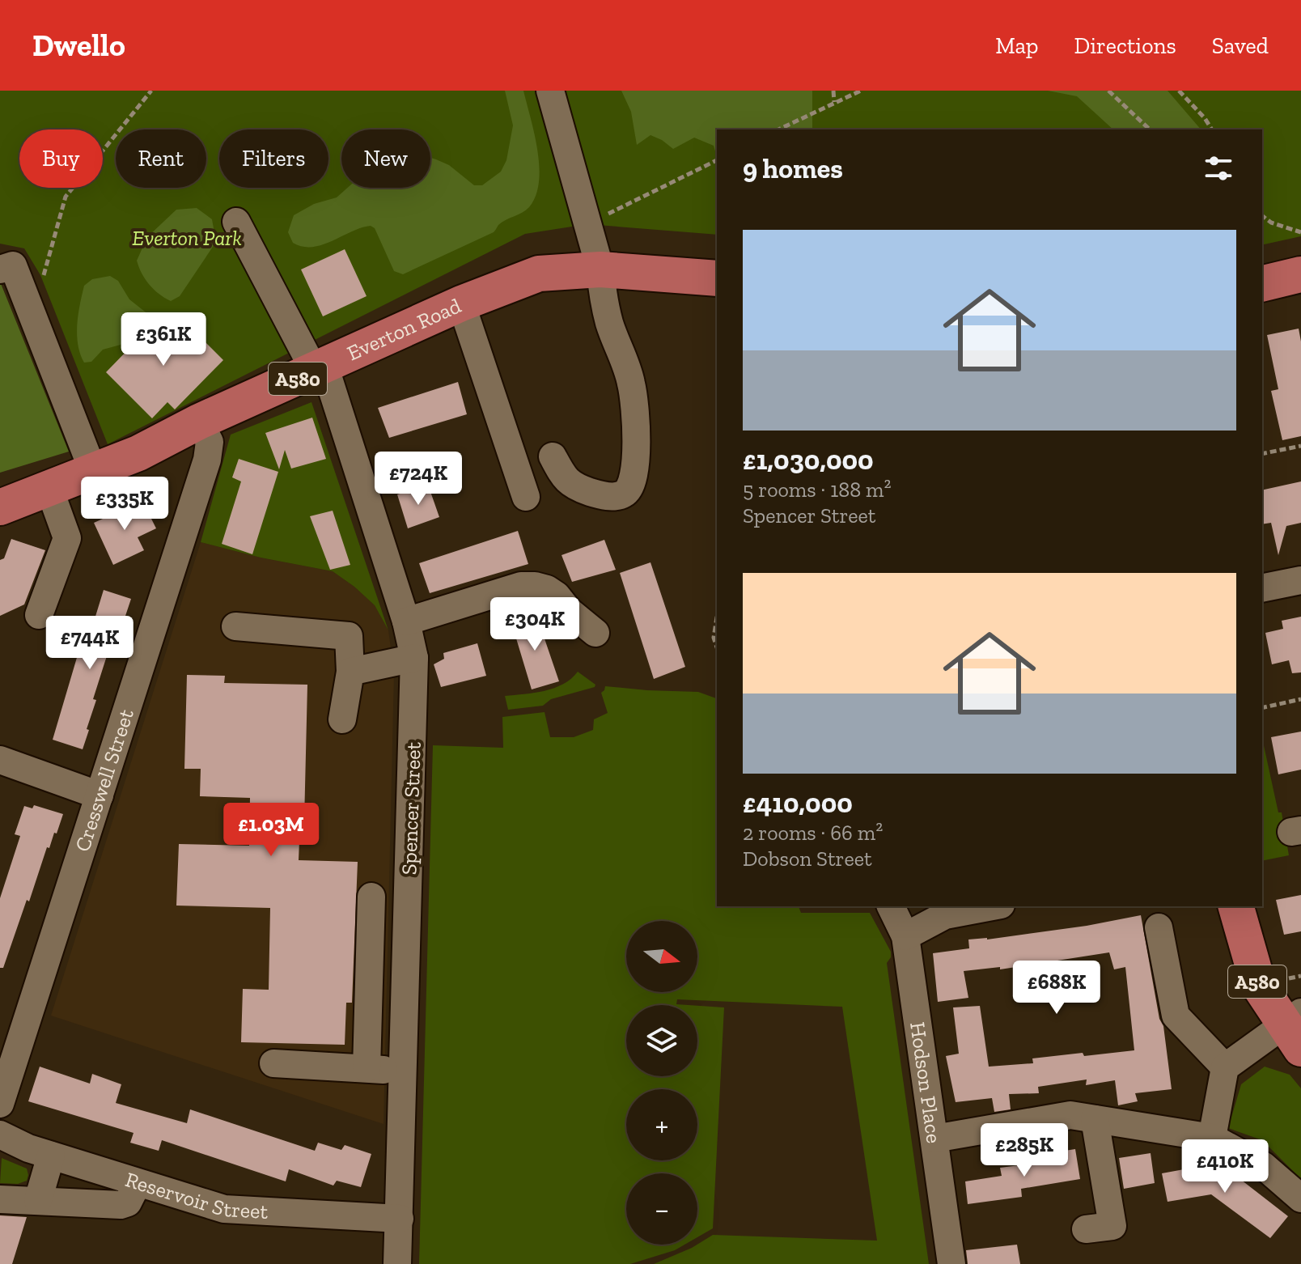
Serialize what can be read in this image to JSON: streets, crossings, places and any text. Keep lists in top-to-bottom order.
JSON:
{
  "streets": {
    "main road": ["Everton Road", "A580"],
    "street": [
      "Cresswell Street",
      "Spencer Street",
      "Hodson Place",
      "Reservoir Street"
    ]
  },
  "crossings": [
    ["Everton Road", "Cresswell Street"],
    ["Everton Road", "Spencer Street"],
    ["Spencer Street", "Reservoir Street"]
  ],
  "parks": ["Everton Park"],
  "north": "right",
  "page": {
    "header": "Dwello",
    "nav": ["Map", "Directions", "Saved"],
    "chip": [
      "Buy",
      "Rent",
      "Filters",
      "New"
    ],
    "heading": "9 homes",
    "list": [
      {
        "name": "£1,030,000",
        "note": "5 rooms · 188 m² · Spencer Street"
      },
      {
        "name": "£410,000",
        "note": "2 rooms · 66 m² · Dobson Street"
      }
    ],
    "price": [
      "£361K",
      "£724K",
      "£335K",
      "£304K",
      "£744K",
      "£1.03M",
      "£688K",
      "£285K",
      "£410K"
    ],
    "map_buttons": ["+", "−"]
  }
}
